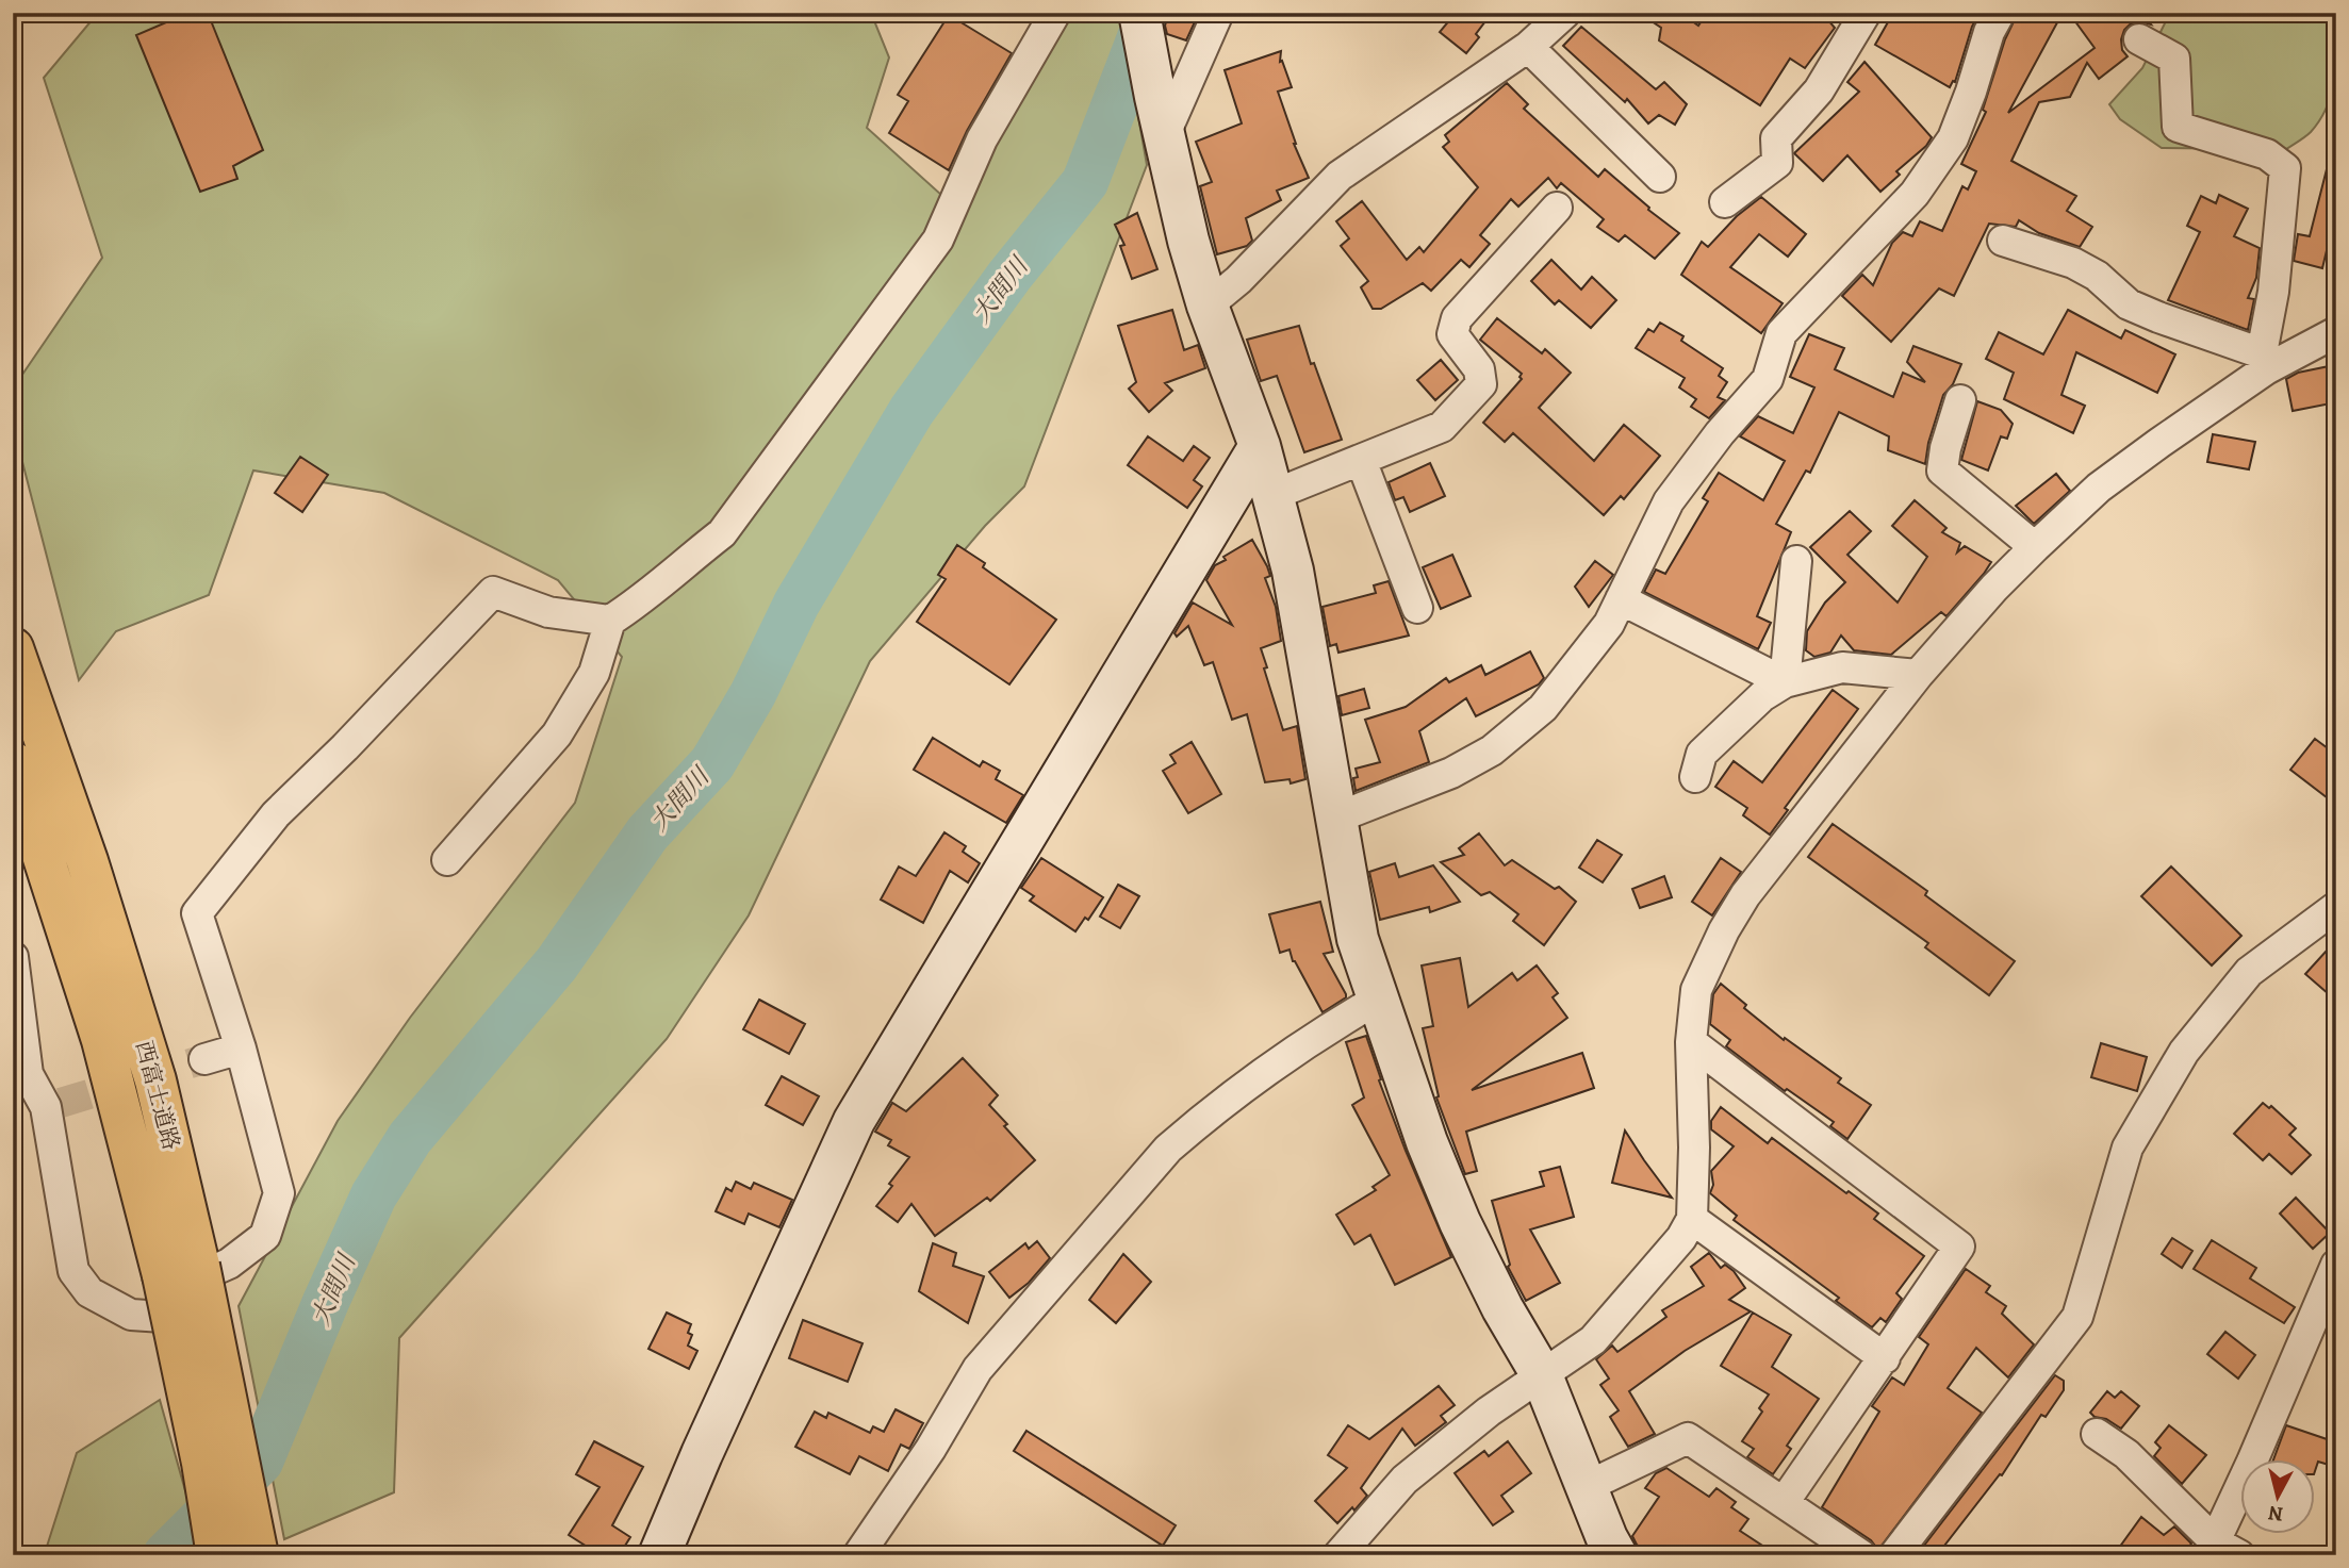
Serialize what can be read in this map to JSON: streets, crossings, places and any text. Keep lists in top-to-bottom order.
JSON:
{
  "streets": {
    "highway": ["西富士道路"]
  },
  "water": ["大間川"],
  "north": "bottom"
}
